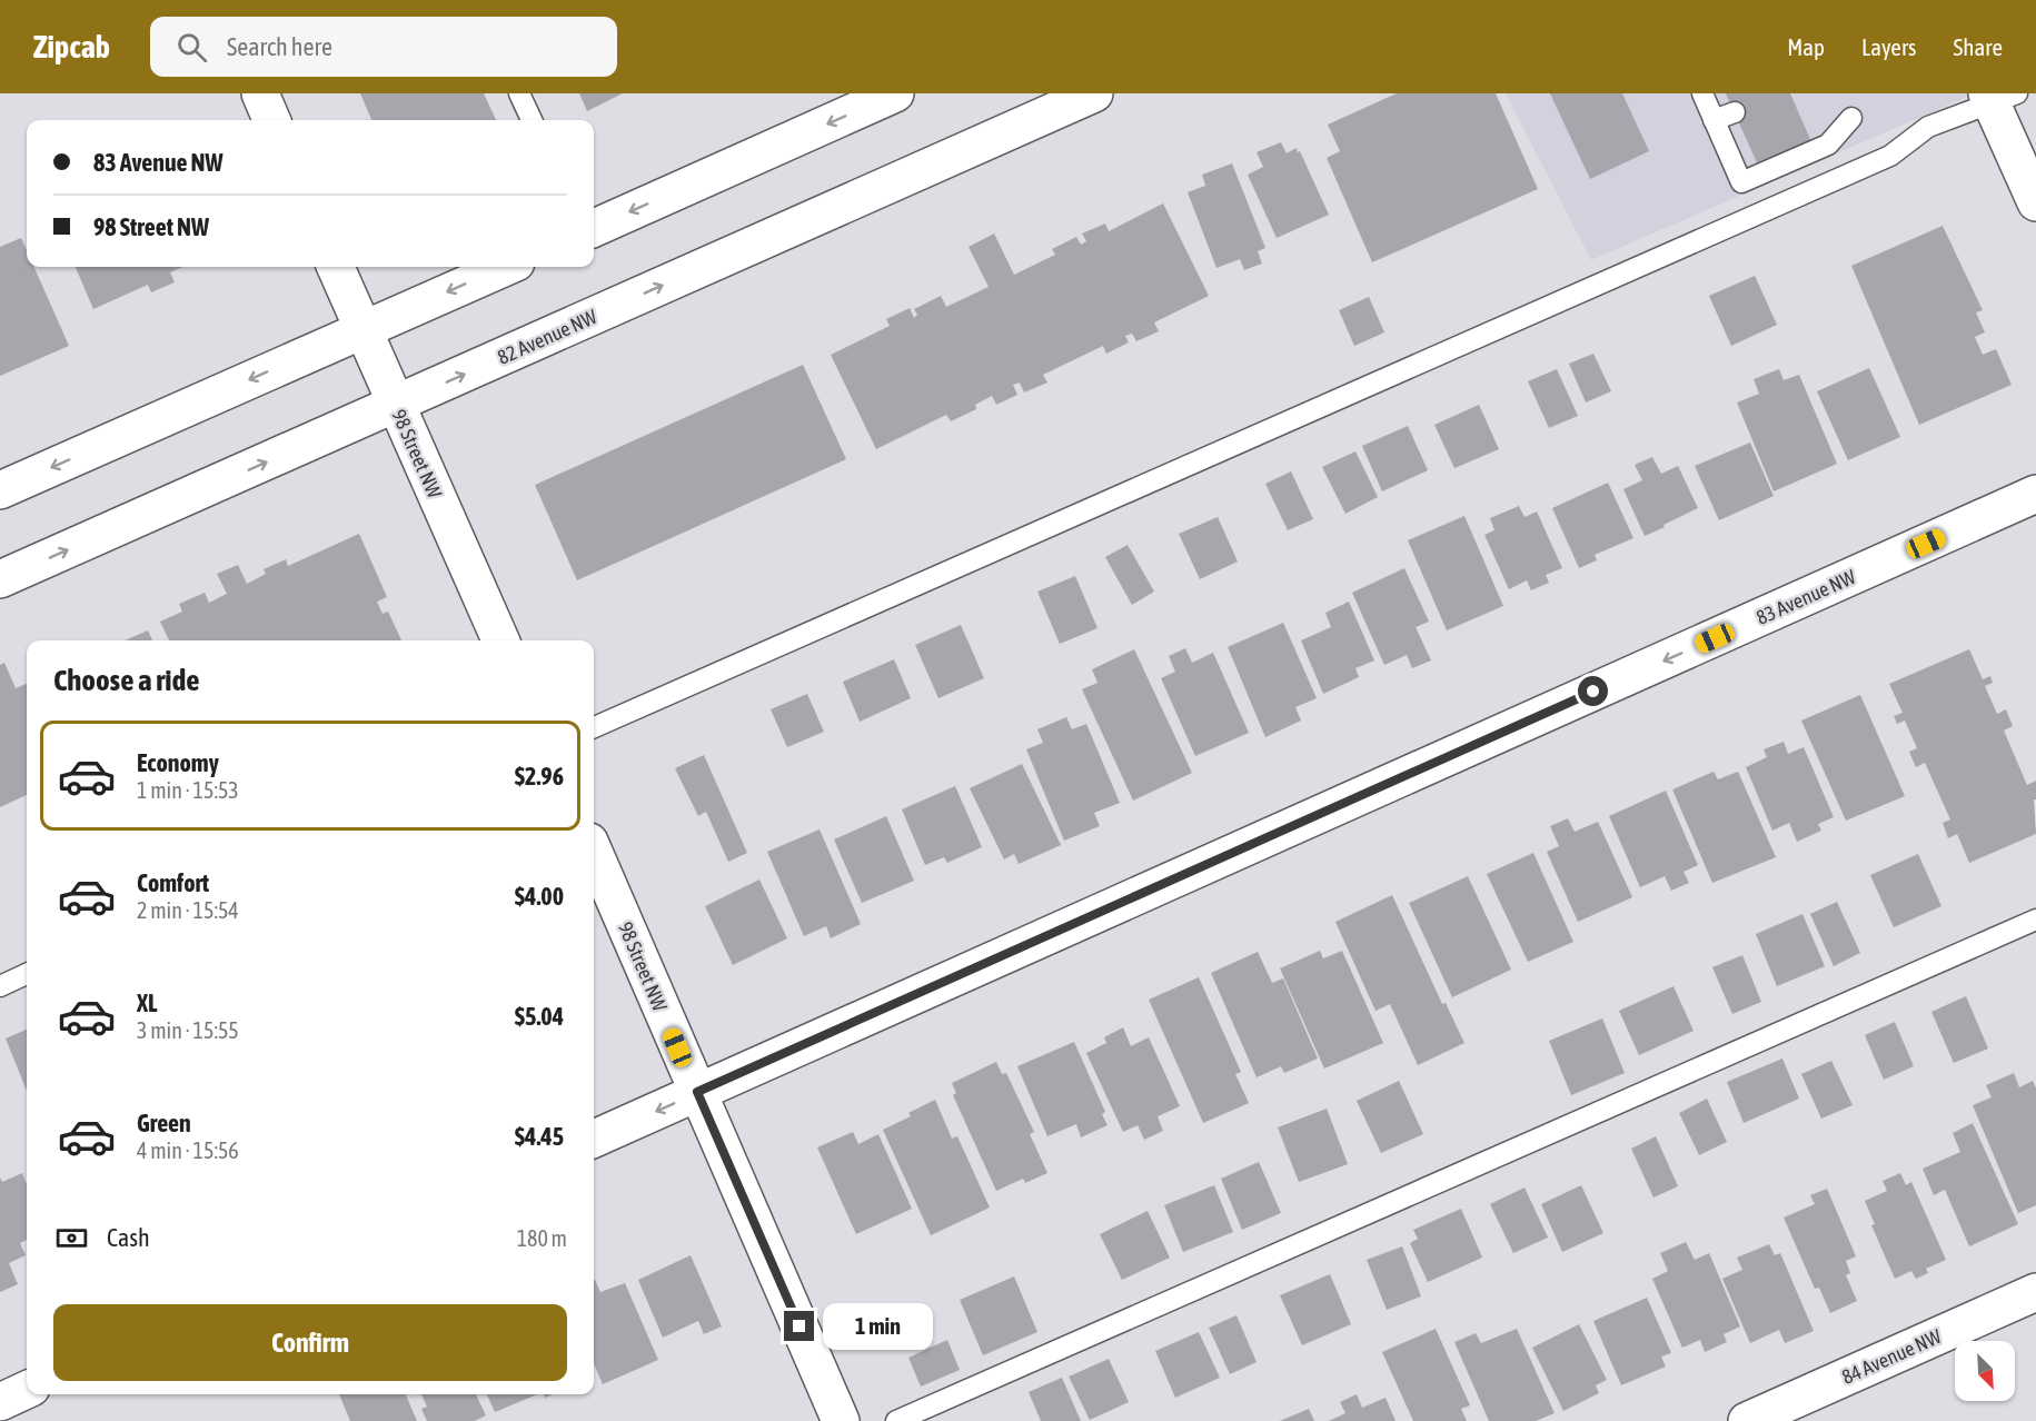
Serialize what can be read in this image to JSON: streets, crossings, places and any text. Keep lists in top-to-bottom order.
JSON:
{
  "streets": {
    "street": [
      "82 Avenue NW",
      "98 Street NW",
      "83 Avenue NW",
      "84 Avenue NW"
    ]
  },
  "crossings": [
    ["82 Avenue NW", "98 Street NW"],
    ["98 Street NW", "83 Avenue NW"]
  ],
  "one_way": ["83 Avenue NW"],
  "north": "bottom right",
  "page": {
    "header": "Zipcab",
    "search": "Search here",
    "nav": ["Map", "Layers", "Share"],
    "banner": ["83 Avenue NW", "98 Street NW"],
    "heading": "Choose a ride",
    "list": [
      {
        "name": "Economy",
        "note": "1 min · 15:53",
        "value": "$2.96"
      },
      {
        "name": "Comfort",
        "note": "2 min · 15:54",
        "value": "$4.00"
      },
      {
        "name": "XL",
        "note": "3 min · 15:55",
        "value": "$5.04"
      },
      {
        "name": "Green",
        "note": "4 min · 15:56",
        "value": "$4.45"
      }
    ],
    "pay": ["Cash", "180 m"],
    "buttons": "Confirm",
    "bubble": "1 min"
  }
}
